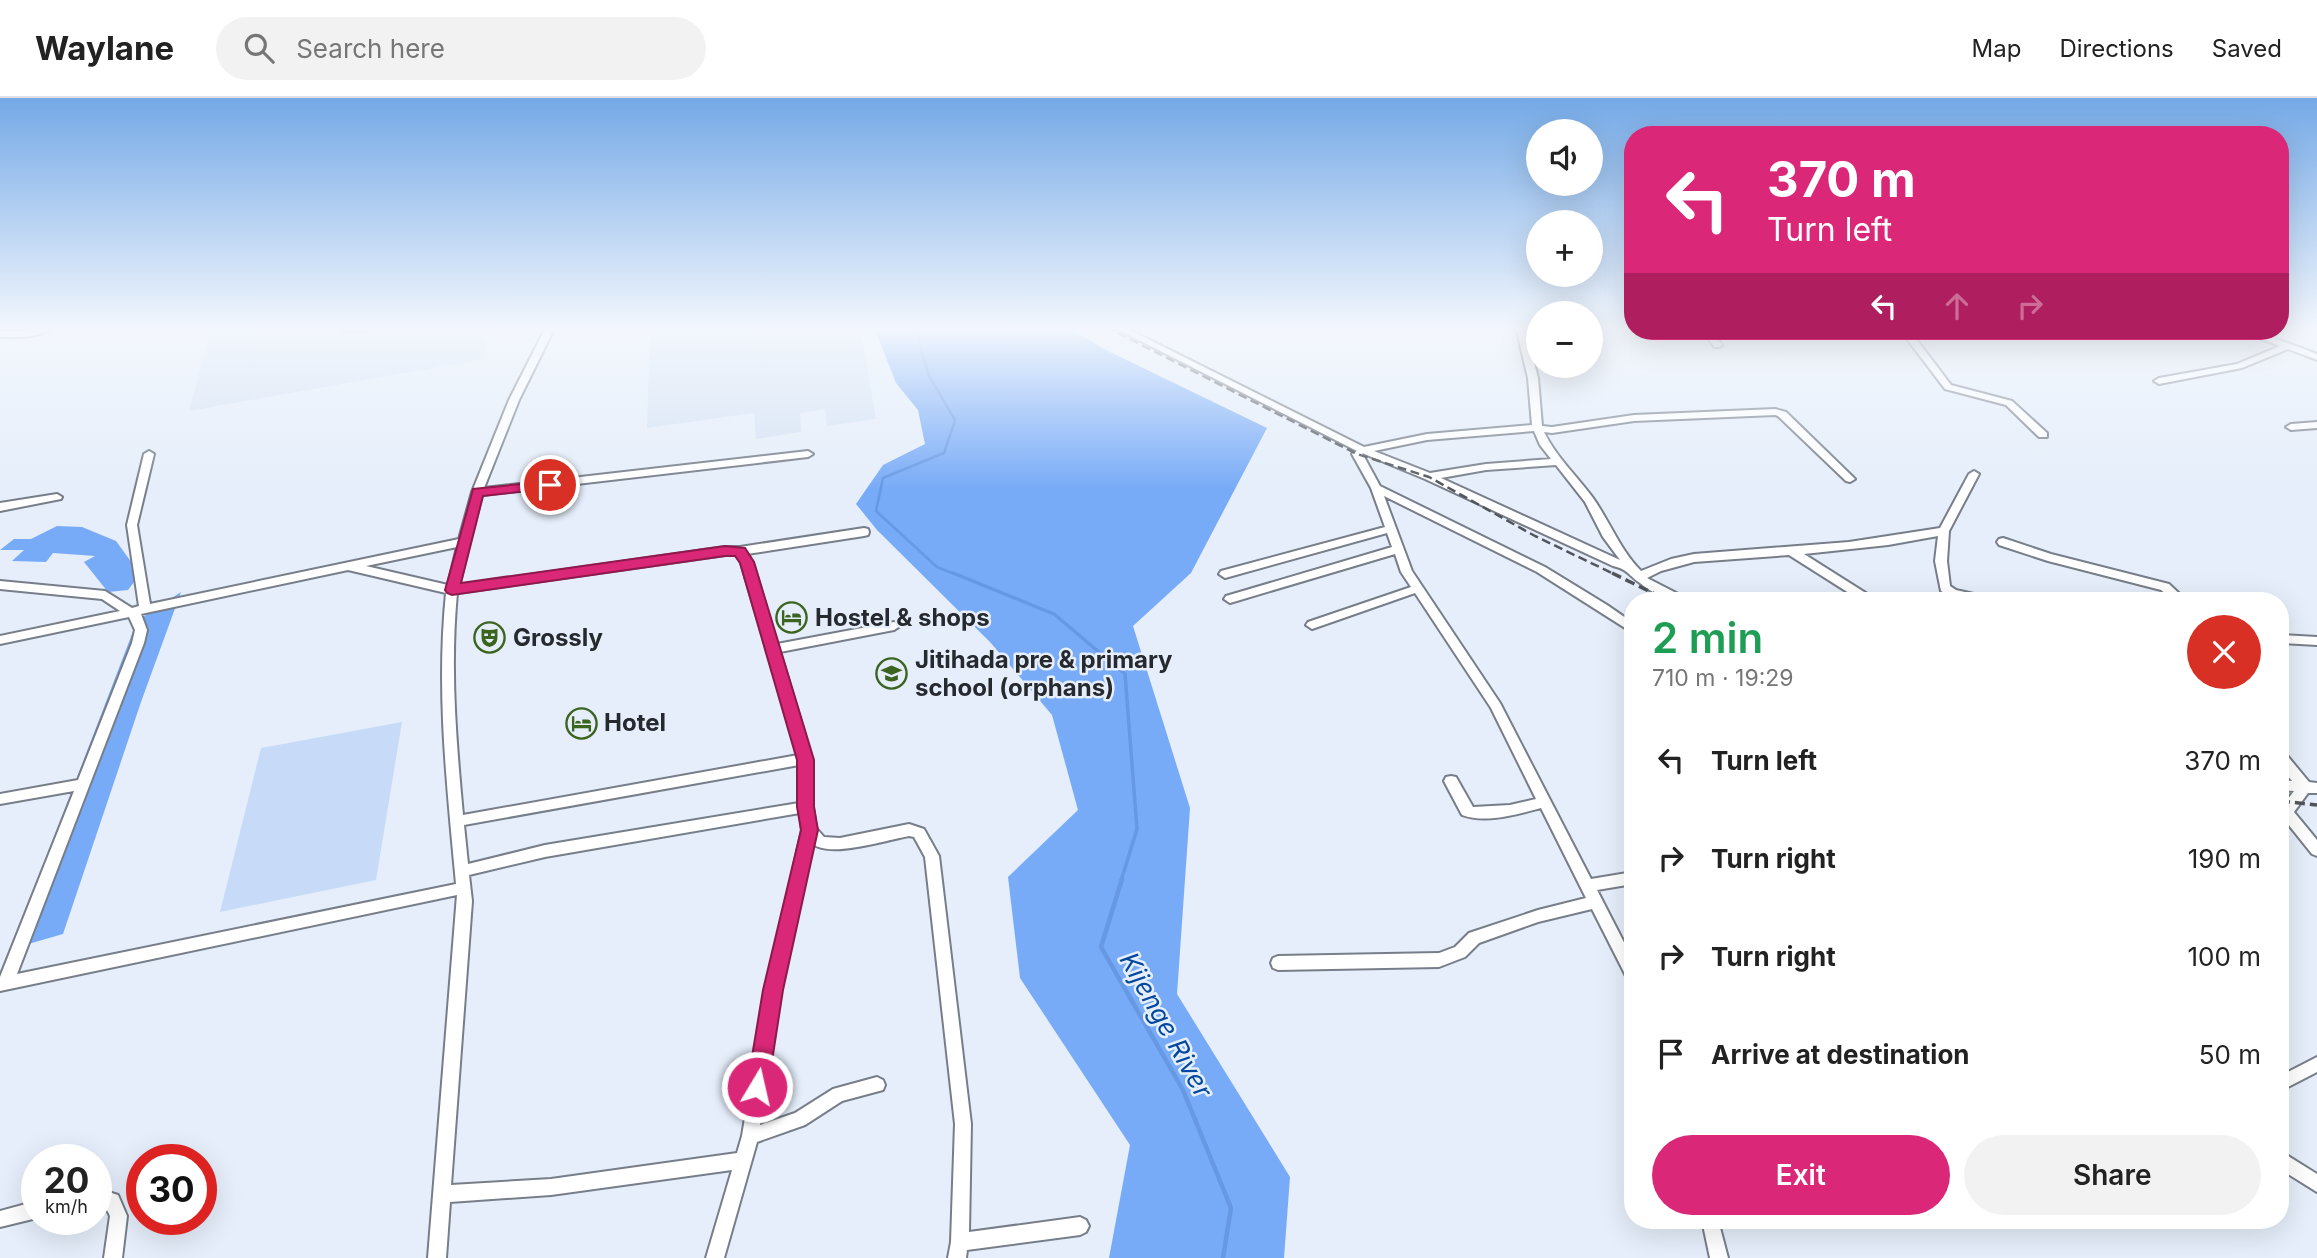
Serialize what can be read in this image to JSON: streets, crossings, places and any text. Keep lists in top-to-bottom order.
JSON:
{
  "water": ["Kijenge River"],
  "places": {
    "hotel": ["Hostel & shops", "Hotel"],
    "theatre": ["Grossly"],
    "school or university": ["Jitihada pre & primary school (orphans)"]
  },
  "page": {
    "header": "Waylane",
    "search": "Search here",
    "nav": ["Map", "Directions", "Saved"],
    "map_buttons": ["+", "−"],
    "turn": ["370 m", "Turn left"],
    "heading": ["2 min", "710 m · 19:29"],
    "list": [
      {
        "name": "Turn left",
        "value": "370 m"
      },
      {
        "name": "Turn right",
        "value": "190 m"
      },
      {
        "name": "Turn right",
        "value": "100 m"
      },
      {
        "name": "Arrive at destination",
        "value": "50 m"
      }
    ],
    "buttons": ["Exit", "Share"],
    "speed": "20 km/h",
    "limit": "30"
  }
}
